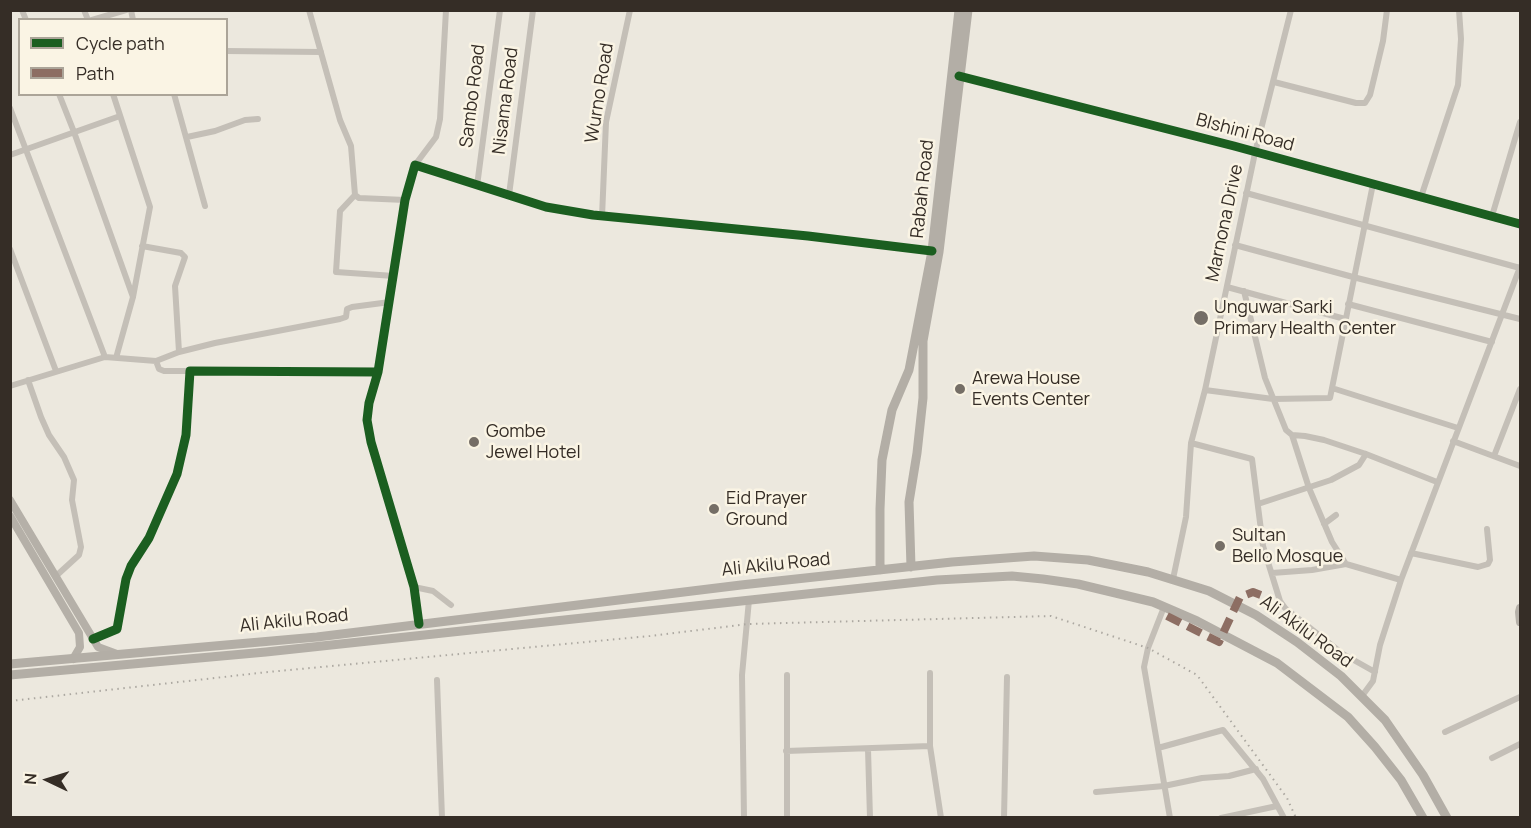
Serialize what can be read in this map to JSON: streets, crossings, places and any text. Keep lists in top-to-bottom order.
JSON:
{
  "streets": {
    "main road": ["Rabah Road", "Ali Akilu Road"],
    "street": [
      "Wurno Road",
      "Sambo Road",
      "Nisama Road",
      "BIshini Road",
      "Marnona Drive"
    ]
  },
  "crossings": [
    ["BIshini Road", "Rabah Road"],
    ["BIshini Road", "Marnona Drive"],
    ["Rabah Road", "Ali Akilu Road"],
    ["Marnona Drive", "Ali Akilu Road"]
  ],
  "places": [
    "Unguwar Sarki Primary Health Center",
    "Arewa House Events Center",
    "Gombe Jewel Hotel",
    "Eid Prayer Ground",
    "Sultan Bello Mosque"
  ],
  "legend": ["Cycle path", "Path"],
  "north": "left"
}
